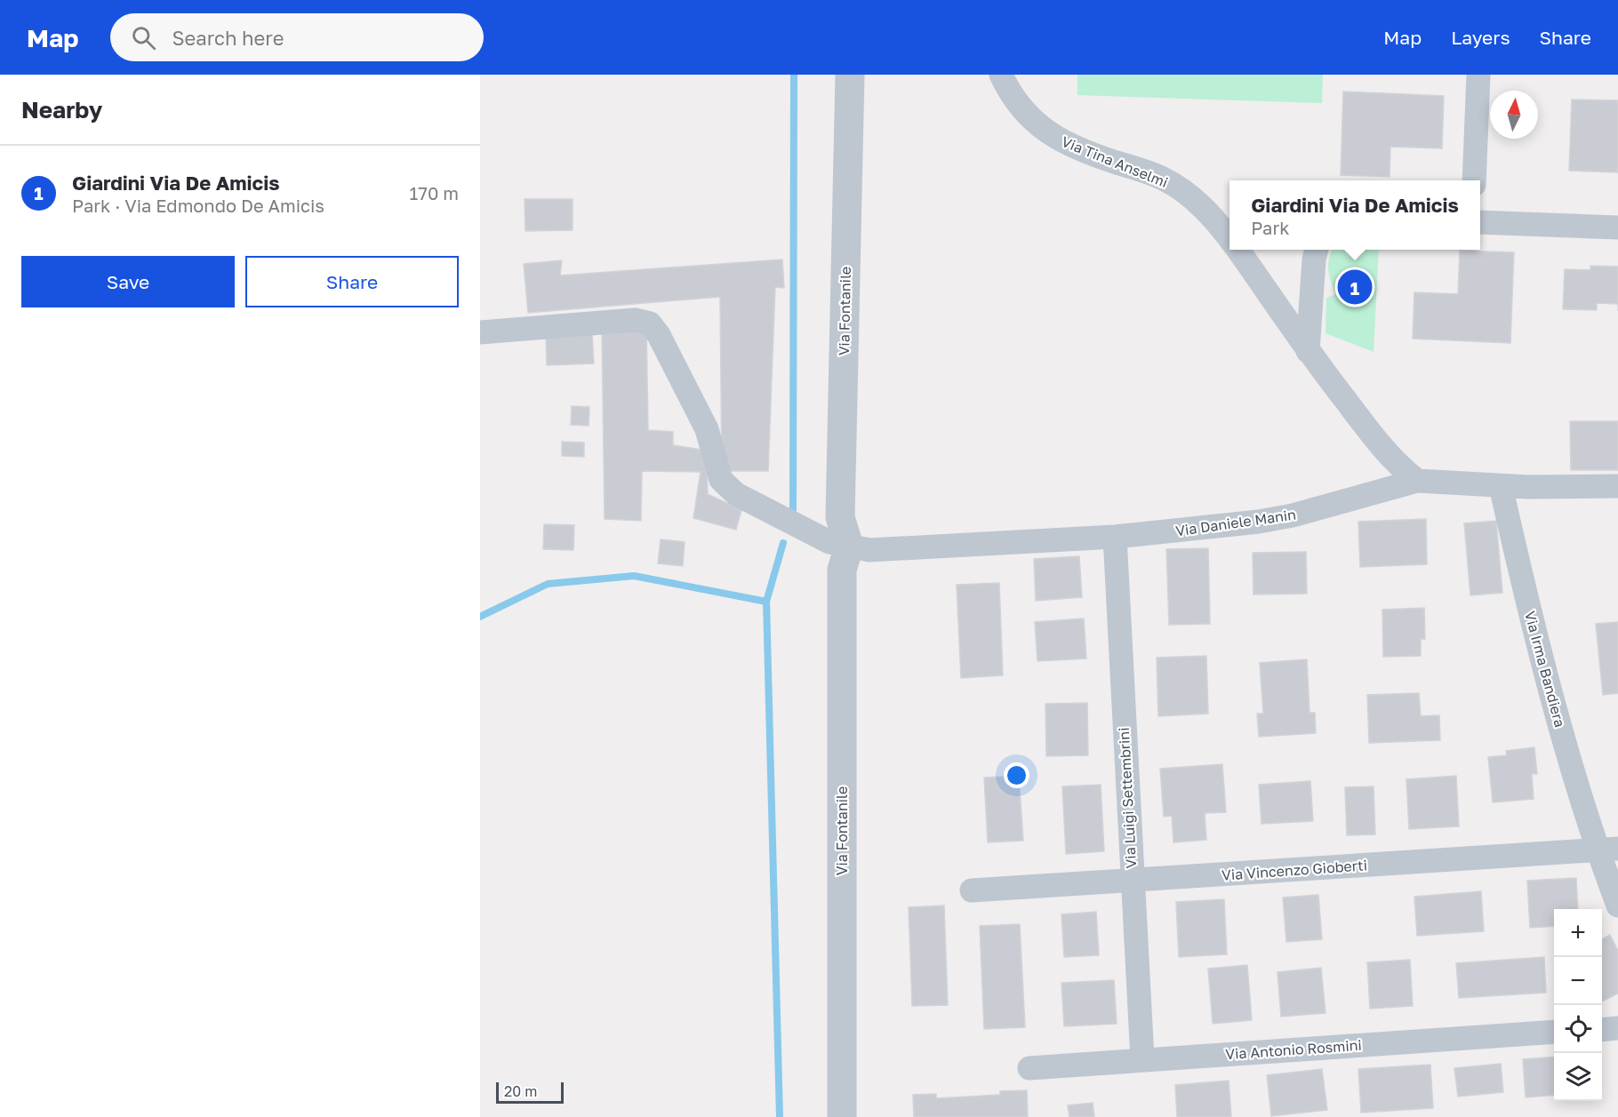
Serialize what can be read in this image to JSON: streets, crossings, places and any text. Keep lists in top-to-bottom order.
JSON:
{
  "streets": {
    "street": [
      "Via Tina Anselmi",
      "Via Fontanile",
      "Via Daniele Manin",
      "Via Irma Bandiera",
      "Via Luigi Settembrini",
      "Via Vincenzo Gioberti",
      "Via Antonio Rosmini"
    ]
  },
  "crossings": [
    ["Via Tina Anselmi", "Via Daniele Manin"],
    ["Via Fontanile", "Via Daniele Manin"],
    ["Via Daniele Manin", "Via Irma Bandiera"],
    ["Via Daniele Manin", "Via Luigi Settembrini"],
    ["Via Irma Bandiera", "Via Vincenzo Gioberti"],
    ["Via Luigi Settembrini", "Via Vincenzo Gioberti"],
    ["Via Luigi Settembrini", "Via Antonio Rosmini"]
  ],
  "scale_bar": "20 m",
  "north": "top",
  "page": {
    "header": "Map",
    "search": "Search here",
    "nav": ["Map", "Layers", "Share"],
    "heading": "Nearby",
    "list": [
      {
        "mark": "1",
        "name": "Giardini Via De Amicis",
        "note": "Park · Via Edmondo De Amicis",
        "value": "170 m"
      }
    ],
    "popup": ["Giardini Via De Amicis", "Park"],
    "buttons": ["Save", "Share"],
    "pins": "1",
    "map_buttons": ["+", "−"],
    "scale": "20 m"
  }
}
